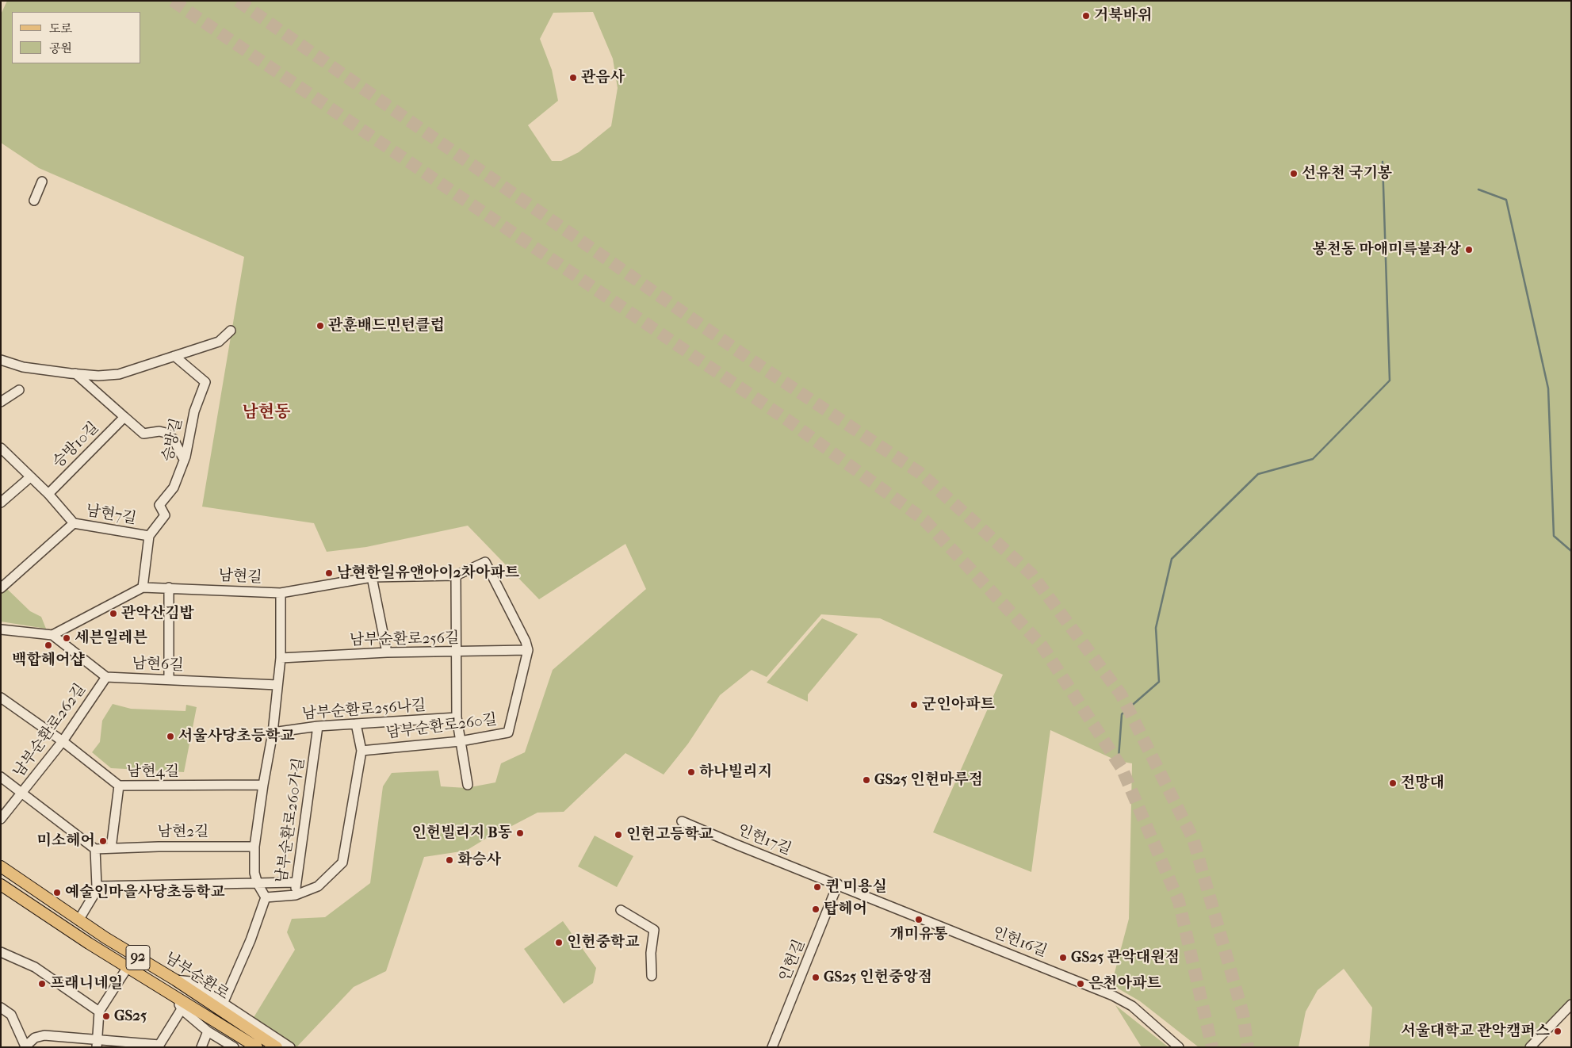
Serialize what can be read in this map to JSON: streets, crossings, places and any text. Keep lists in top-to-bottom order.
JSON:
{
  "streets": {
    "main road": ["92", "남부순환로"],
    "street": [
      "승방길",
      "승방10길",
      "남현7길",
      "남현길",
      "남부순환로256길",
      "남현6길",
      "남부순환로256나길",
      "남부순환로260길",
      "남부순환로262길",
      "남현4길",
      "남부순환로260가길",
      "남현2길",
      "인헌17길",
      "인헌16길",
      "인헌길"
    ]
  },
  "crossings": [
    ["승방길", "남현7길"],
    ["승방10길", "남현7길"],
    ["남현7길", "남현길"],
    ["남현길", "남부순환로256길"],
    ["남현길", "남부순환로260길"],
    ["남부순환로256길", "남부순환로260길"],
    ["남현6길", "남부순환로262길"],
    ["남부순환로256나길", "남부순환로260가길"],
    ["남부순환로262길", "남현4길"],
    ["인헌17길", "인헌16길"],
    ["인헌17길", "인헌길"],
    ["인헌16길", "인헌길"]
  ],
  "districts": ["남현동"],
  "places": [
    "거북바위",
    "관음사",
    "선유천 국기봉",
    "봉천동 마애미륵불좌상",
    "관훈배드민턴클럽",
    "남현한일유앤아이2차아파트",
    "관악산김밥",
    "세븐일레븐",
    "백합헤어샵",
    "군인아파트",
    "서울사당초등학교",
    "하나빌리지",
    "GS25 인헌마루점",
    "전망대",
    "인헌빌리지 B동",
    "인헌고등학교",
    "미소헤어",
    "화승사",
    "퀸 미용실",
    "예술인마을사당초등학교",
    "탑헤어",
    "개미유통",
    "인헌중학교",
    "GS25 관악대원점",
    "GS25 인헌중앙점",
    "프래니네일",
    "은천아파트",
    "GS25",
    "서울대학교 관악캠퍼스"
  ],
  "legend": ["도로", "공원"]
}
